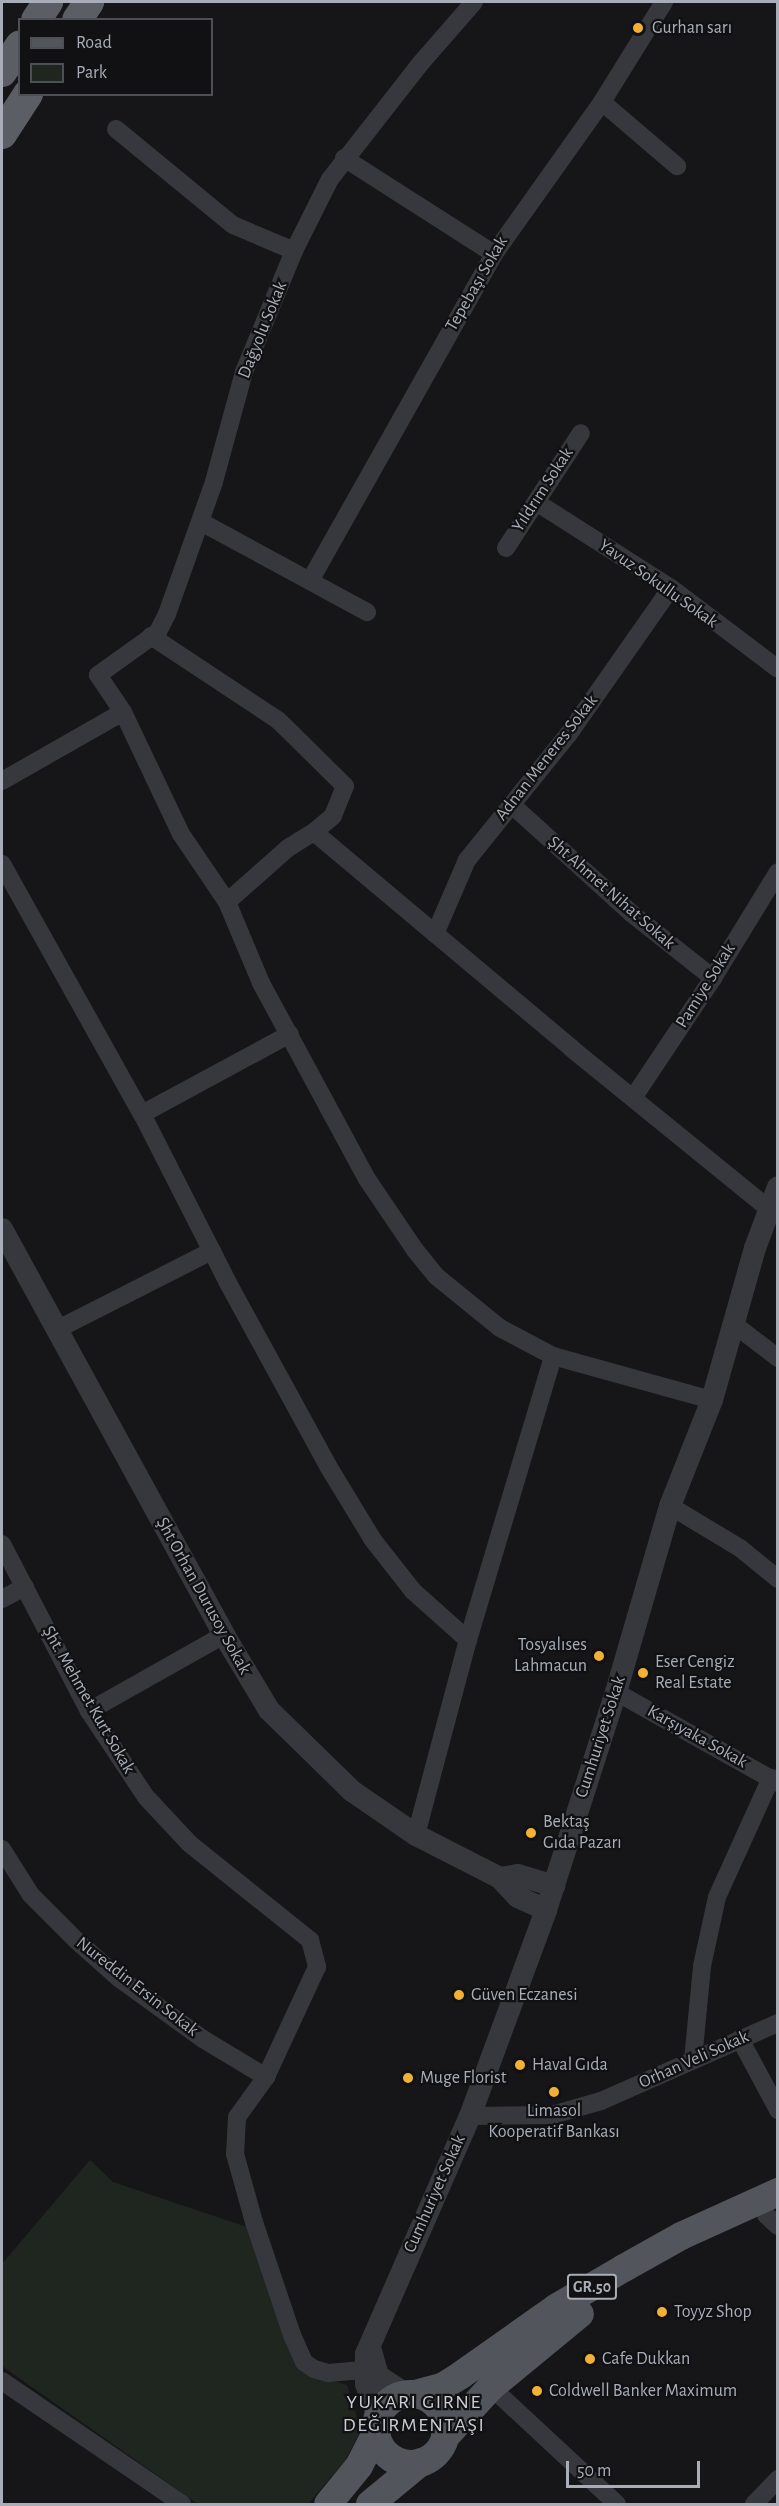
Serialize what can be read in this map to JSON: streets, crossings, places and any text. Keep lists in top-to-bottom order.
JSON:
{
  "streets": {
    "main road": ["GR.50"],
    "street": [
      "Tepebaşı Sokak",
      "Dağyolu Sokak",
      "Yıldrım Sokak",
      "Yavuz Sokullu Sokak",
      "Adnan Meneres Sokak",
      "Şht Ahmet Ni̇hat Sokak",
      "Pamiye Sokak",
      "Şht Orhan Durusoy Sokak",
      "Şht. Mehmet Kurt Sokak",
      "Cumhuriyet Sokak",
      "Karşıyaka Sokak",
      "Nureddin Ersin Sokak",
      "Orhan Veli Sokak"
    ]
  },
  "crossings": [
    ["Yıldrım Sokak", "Yavuz Sokullu Sokak"],
    ["Yavuz Sokullu Sokak", "Adnan Meneres Sokak"],
    ["Adnan Meneres Sokak", "Şht Ahmet Ni̇hat Sokak"],
    ["Şht Ahmet Ni̇hat Sokak", "Pamiye Sokak"],
    ["Şht Orhan Durusoy Sokak", "Cumhuriyet Sokak"],
    ["Şht. Mehmet Kurt Sokak", "Nureddin Ersin Sokak"],
    ["Cumhuriyet Sokak", "Karşıyaka Sokak"],
    ["Cumhuriyet Sokak", "Orhan Veli Sokak"]
  ],
  "districts": ["YUKARI GIRNE DEĞIRMENTAŞI"],
  "places": [
    "Gurhan sarı",
    "Tosyalıses Lahmacun",
    "Eser Cengiz Real Estate",
    "Bektaş Gıda Pazarı",
    "Güven Eczanesi",
    "Haval Gıda",
    "Muge Florist",
    "Limasol Kooperatif Bankası",
    "Toyyz Shop",
    "Cafe Dukkan",
    "Coldwell Banker Maximum"
  ],
  "legend": ["Road", "Park"],
  "scale_bar": "50 m"
}
